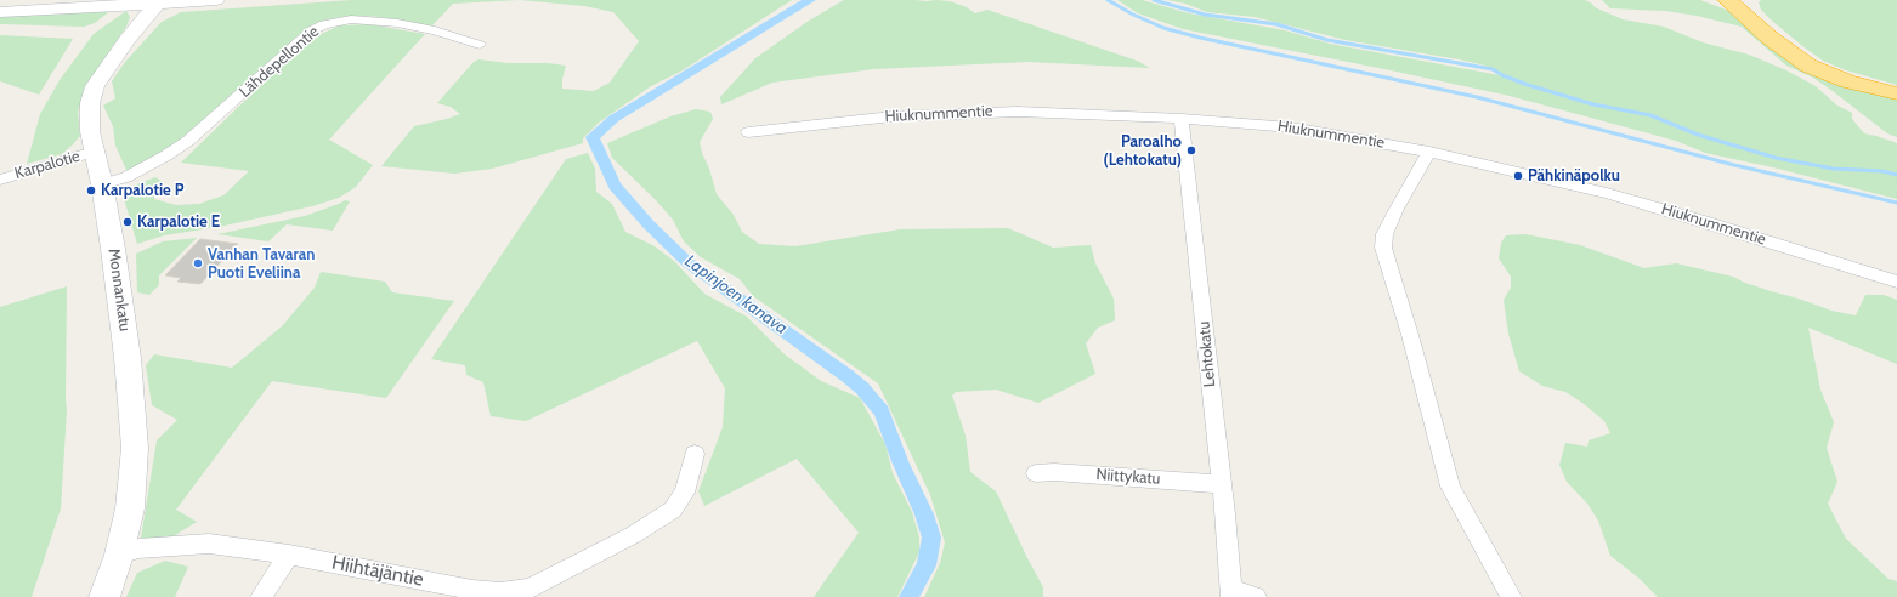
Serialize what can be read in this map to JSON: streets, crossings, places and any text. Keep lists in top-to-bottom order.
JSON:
{
  "streets": {
    "main road": ["Monnankatu"],
    "street": [
      "Lähdepellontie",
      "Hiuknummentie",
      "Karpalotie",
      "Lehtokatu",
      "Niittykatu",
      "Hiihtäjäntie"
    ]
  },
  "crossings": [
    ["Lähdepellontie", "Monnankatu"],
    ["Hiuknummentie", "Lehtokatu"],
    ["Karpalotie", "Monnankatu"],
    ["Monnankatu", "Hiihtäjäntie"],
    ["Lehtokatu", "Niittykatu"]
  ],
  "water": ["Lapinjoen kanava"],
  "places": [
    "Paroalho (Lehtokatu)",
    "Pähkinäpolku",
    "Karpalotie P",
    "Karpalotie E",
    "Vanhan Tavaran Puoti Eveliina"
  ]
}
